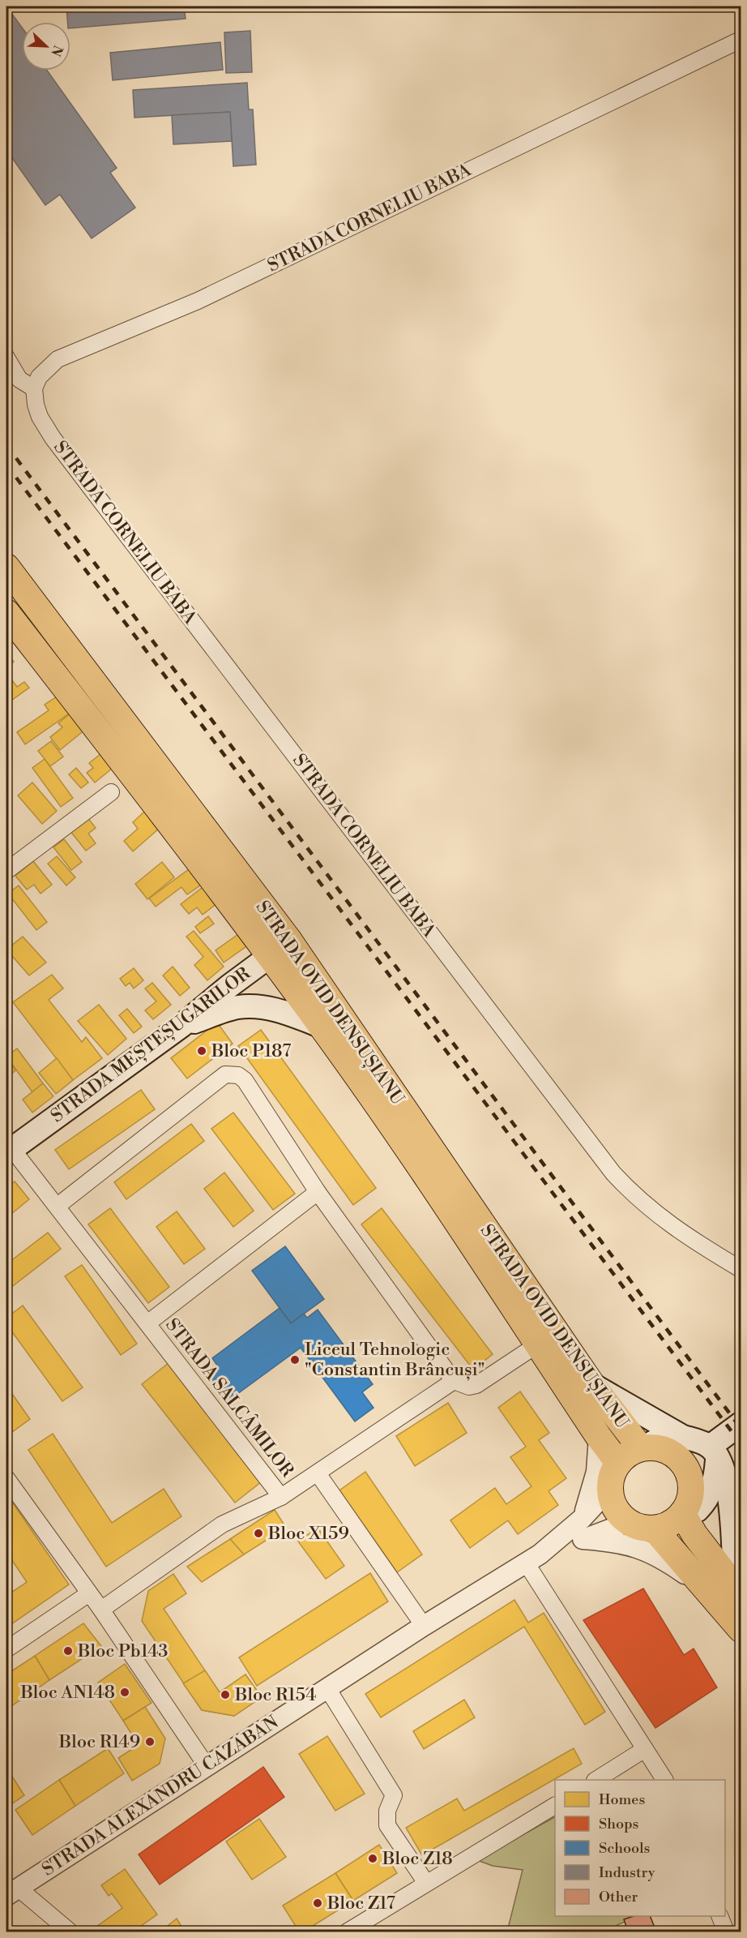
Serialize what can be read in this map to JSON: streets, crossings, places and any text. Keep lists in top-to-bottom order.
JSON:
{
  "streets": {
    "main road": ["STRADA OVID DENSUȘIANU", "STRADA MEȘTEȘUGARILOR"],
    "street": ["STRADA CORNELIU BABA", "STRADA SALCÂMILOR", "STRADA ALEXANDRU CAZABAN"]
  },
  "crossings": [
    ["STRADA OVID DENSUȘIANU", "STRADA MEȘTEȘUGARILOR"],
    ["STRADA OVID DENSUȘIANU", "STRADA SALCÂMILOR"],
    ["STRADA OVID DENSUȘIANU", "STRADA ALEXANDRU CAZABAN"],
    ["STRADA MEȘTEȘUGARILOR", "STRADA SALCÂMILOR"]
  ],
  "places": [
    "Bloc P187",
    "Liceul Tehnologic \"Constantin Brâncuși\"",
    "Bloc X159",
    "Bloc Pb143",
    "Bloc AN148",
    "Bloc R154",
    "Bloc R149",
    "Bloc Z18",
    "Bloc Z17"
  ],
  "legend": [
    "Homes",
    "Shops",
    "Schools",
    "Industry",
    "Other"
  ],
  "north": "bottom right"
}
